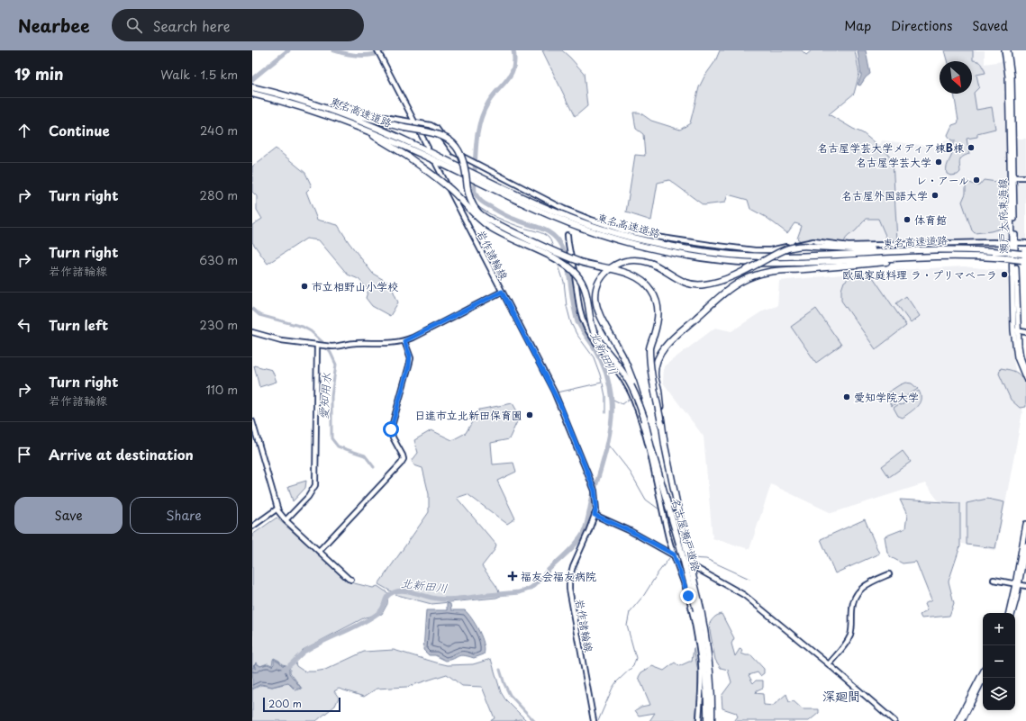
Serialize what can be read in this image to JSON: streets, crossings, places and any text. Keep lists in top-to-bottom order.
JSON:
{
  "streets": {
    "highway": ["東名高速道路", "名古屋瀬戸道路"],
    "main road": ["瀬戸大府東海線"],
    "street": ["岩作諸輪線"]
  },
  "districts": ["深廻間"],
  "water": ["北新田川", "愛知用水"],
  "places": {
    "other": [
      "名古屋学芸大学メディア棟B棟",
      "名古屋学芸大学",
      "レ・アール",
      "名古屋外国語大学",
      "体育館",
      "欧風家庭料理 ラ・プリマベーラ",
      "市立相野山小学校",
      "愛知学院大学",
      "日進市立北新田保育園"
    ],
    "health": ["福友会福友病院"]
  },
  "scale_bar": "200 m",
  "north": "bottom right",
  "page": {
    "header": "Nearbee",
    "search": "Search here",
    "nav": ["Map", "Directions", "Saved"],
    "heading": ["19 min", "Walk · 1.5 km"],
    "list": [
      ["Continue", "240 m"],
      ["Turn right", "280 m"],
      ["Turn right", "岩作諸輪線", "630 m"],
      ["Turn left", "230 m"],
      ["Turn right", "岩作諸輪線", "110 m"],
      "Arrive at destination"
    ],
    "buttons": ["Save", "Share"],
    "map_buttons": ["+", "−"],
    "scale": "200 m"
  }
}
